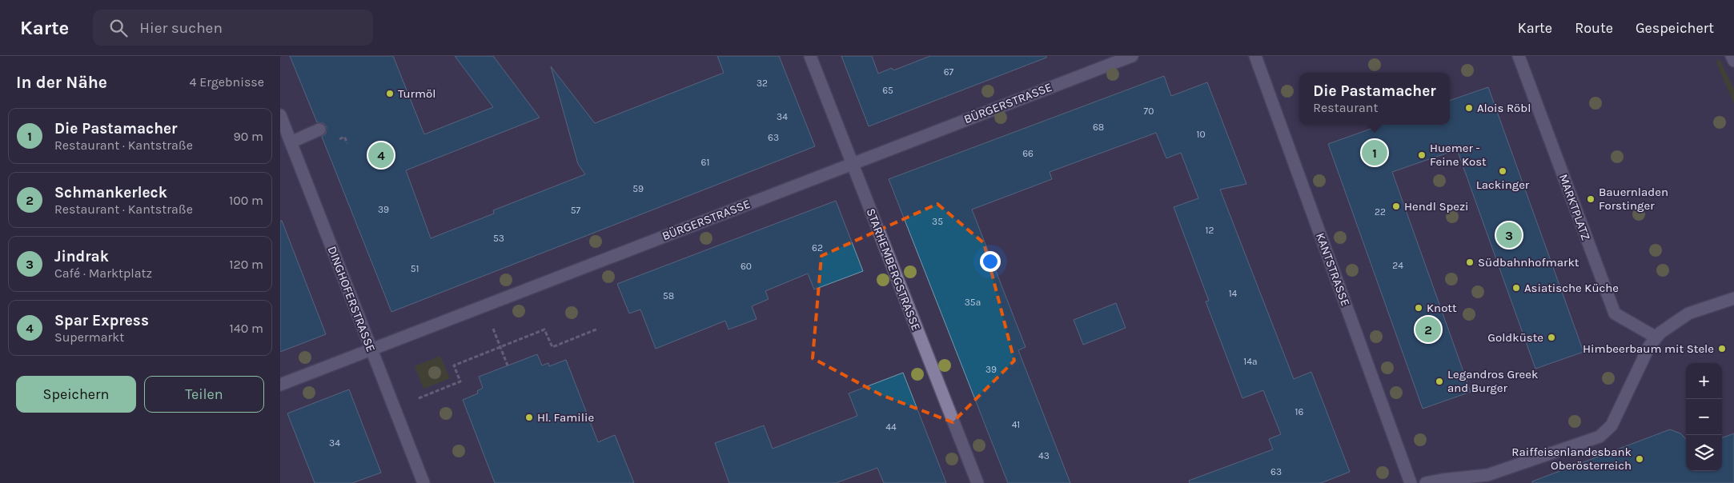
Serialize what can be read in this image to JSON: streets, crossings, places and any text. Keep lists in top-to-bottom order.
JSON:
{
  "streets": {
    "street": [
      "BÜRGERSTRASSE",
      "MARKTPLATZ",
      "STARHEMBERGSTRASSE",
      "KANTSTRASSE",
      "DINGHOFERSTRASSE"
    ]
  },
  "crossings": [
    ["BÜRGERSTRASSE", "STARHEMBERGSTRASSE"],
    ["BÜRGERSTRASSE", "DINGHOFERSTRASSE"]
  ],
  "places": [
    "Turmöl",
    "Alois Röbl",
    "Huemer - Feine Kost",
    "Lackinger",
    "Bauernladen Forstinger",
    "Hendl Spezi",
    "Südbahnhofmarkt",
    "Asiatische Küche",
    "Knott",
    "Goldküste",
    "Himbeerbaum mit Stele",
    "Legandros Greek and Burger",
    "Hl. Familie",
    "Raiffeisenlandesbank Oberösterreich"
  ],
  "house_numbers": [
    "67",
    "32",
    "65",
    "70",
    "34",
    "68",
    "10",
    "63",
    "66",
    "61",
    "59",
    "39",
    "57",
    "22",
    "35",
    "12",
    "53",
    "62",
    "24",
    "60",
    "51",
    "14",
    "58",
    "35a",
    "14a",
    "39",
    "16",
    "41",
    "44",
    "34",
    "43",
    "63"
  ],
  "page": {
    "header": "Karte",
    "search": "Hier suchen",
    "nav": ["Karte", "Route", "Gespeichert"],
    "heading": ["In der Nähe", "4 Ergebnisse"],
    "popup": ["Die Pastamacher", "Restaurant"],
    "list": [
      {
        "mark": "1",
        "name": "Die Pastamacher",
        "note": "Restaurant · Kantstraße",
        "value": "90 m"
      },
      {
        "mark": "2",
        "name": "Schmankerleck",
        "note": "Restaurant · Kantstraße",
        "value": "100 m"
      },
      {
        "mark": "3",
        "name": "Jindrak",
        "note": "Café · Marktplatz",
        "value": "120 m"
      },
      {
        "mark": "4",
        "name": "Spar Express",
        "note": "Supermarkt",
        "value": "140 m"
      }
    ],
    "pins": [
      "1",
      "4",
      "3",
      "2"
    ],
    "map_buttons": ["+", "−"],
    "buttons": ["Speichern", "Teilen"]
  }
}
